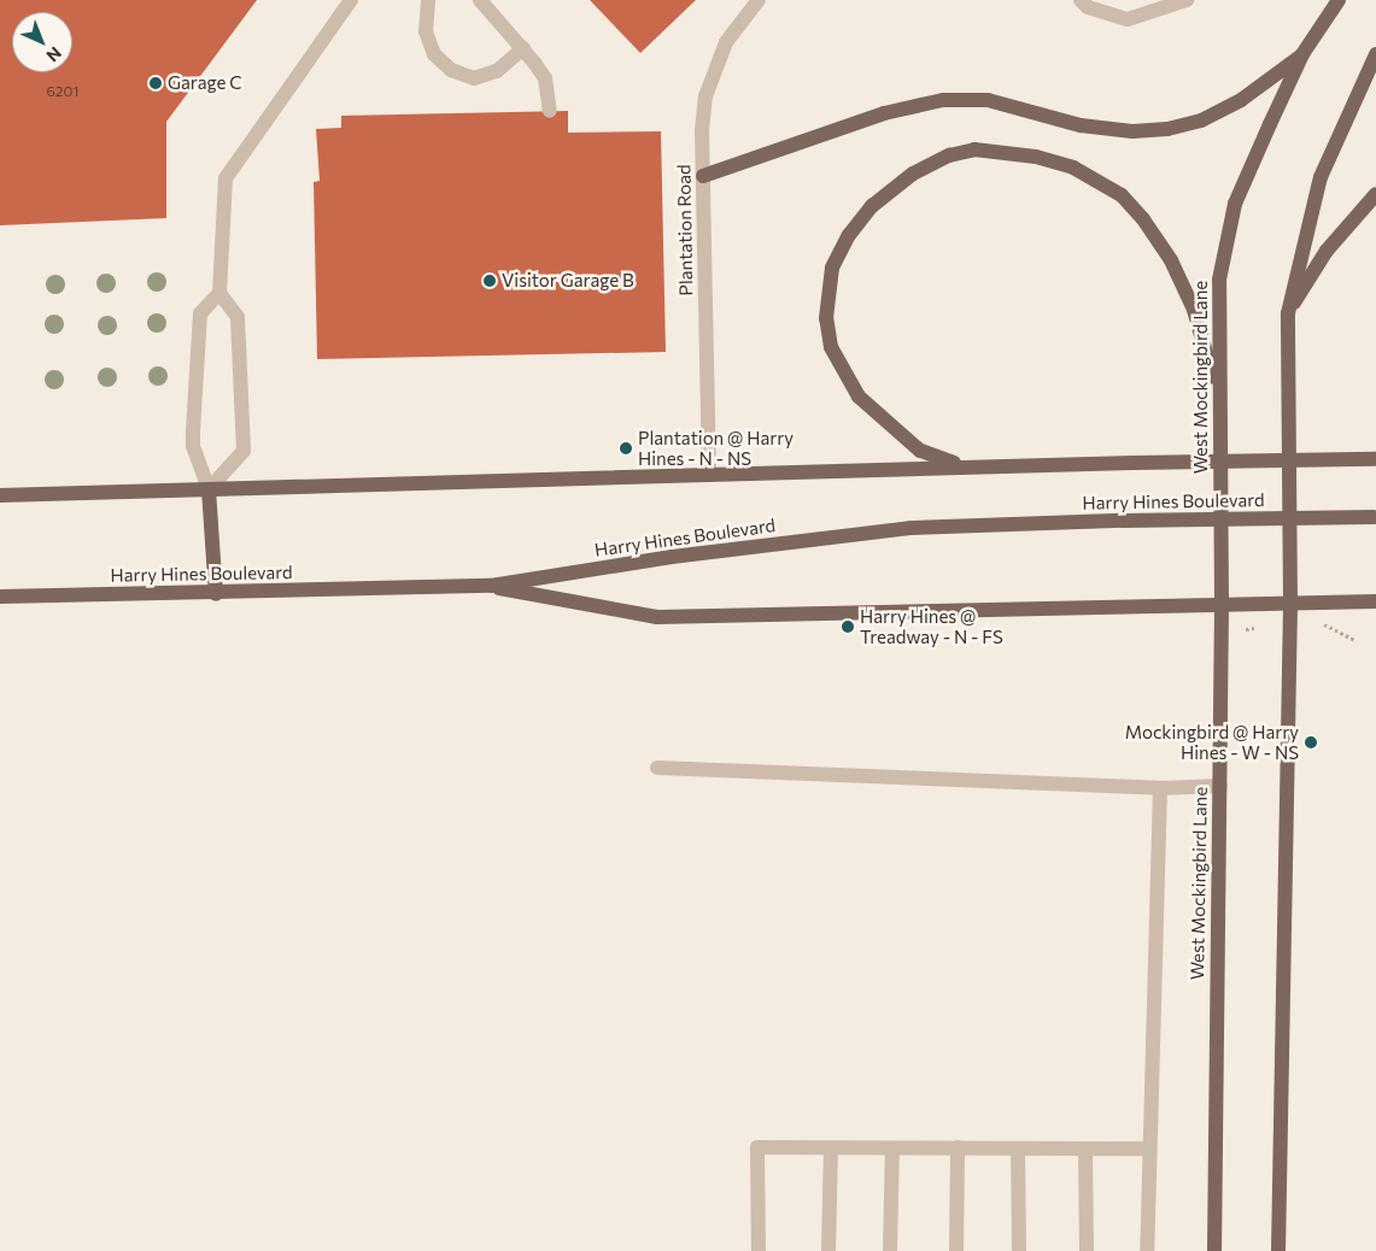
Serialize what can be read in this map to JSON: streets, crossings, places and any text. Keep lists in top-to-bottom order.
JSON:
{
  "streets": {
    "main road": ["West Mockingbird Lane", "Harry Hines Boulevard"],
    "street": ["Plantation Road"]
  },
  "places": [
    "Garage C",
    "Visitor Garage B",
    "Plantation @ Harry Hines - N - NS",
    "Harry Hines @ Treadway - N - FS",
    "Mockingbird @ Harry Hines - W - NS"
  ],
  "house_numbers": ["6201"],
  "north": "bottom right"
}
